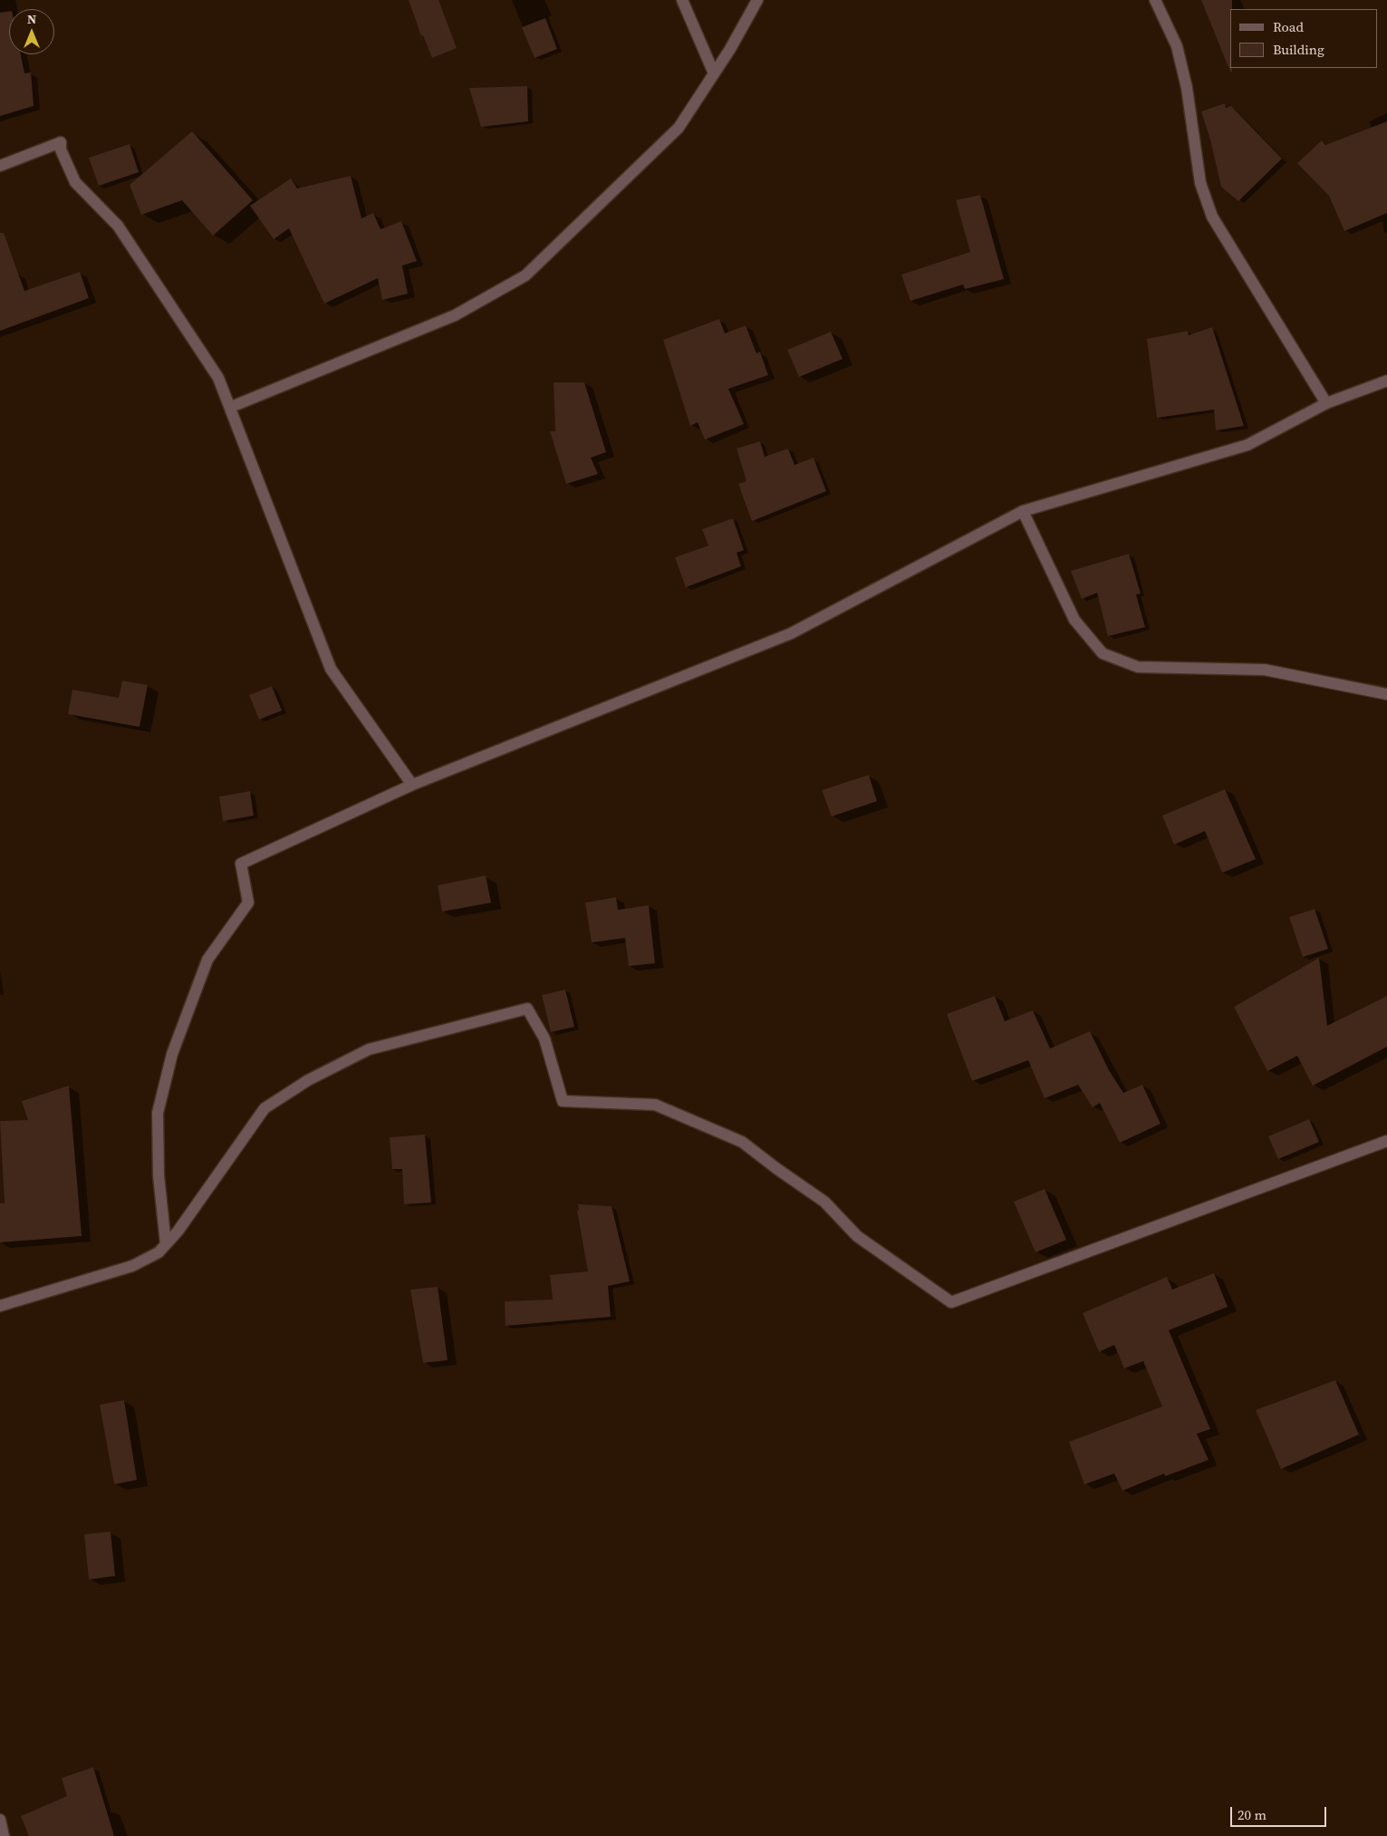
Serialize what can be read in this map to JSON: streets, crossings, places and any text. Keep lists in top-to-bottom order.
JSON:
{
  "legend": ["Road", "Building"],
  "scale_bar": "20 m",
  "north": "top"
}
